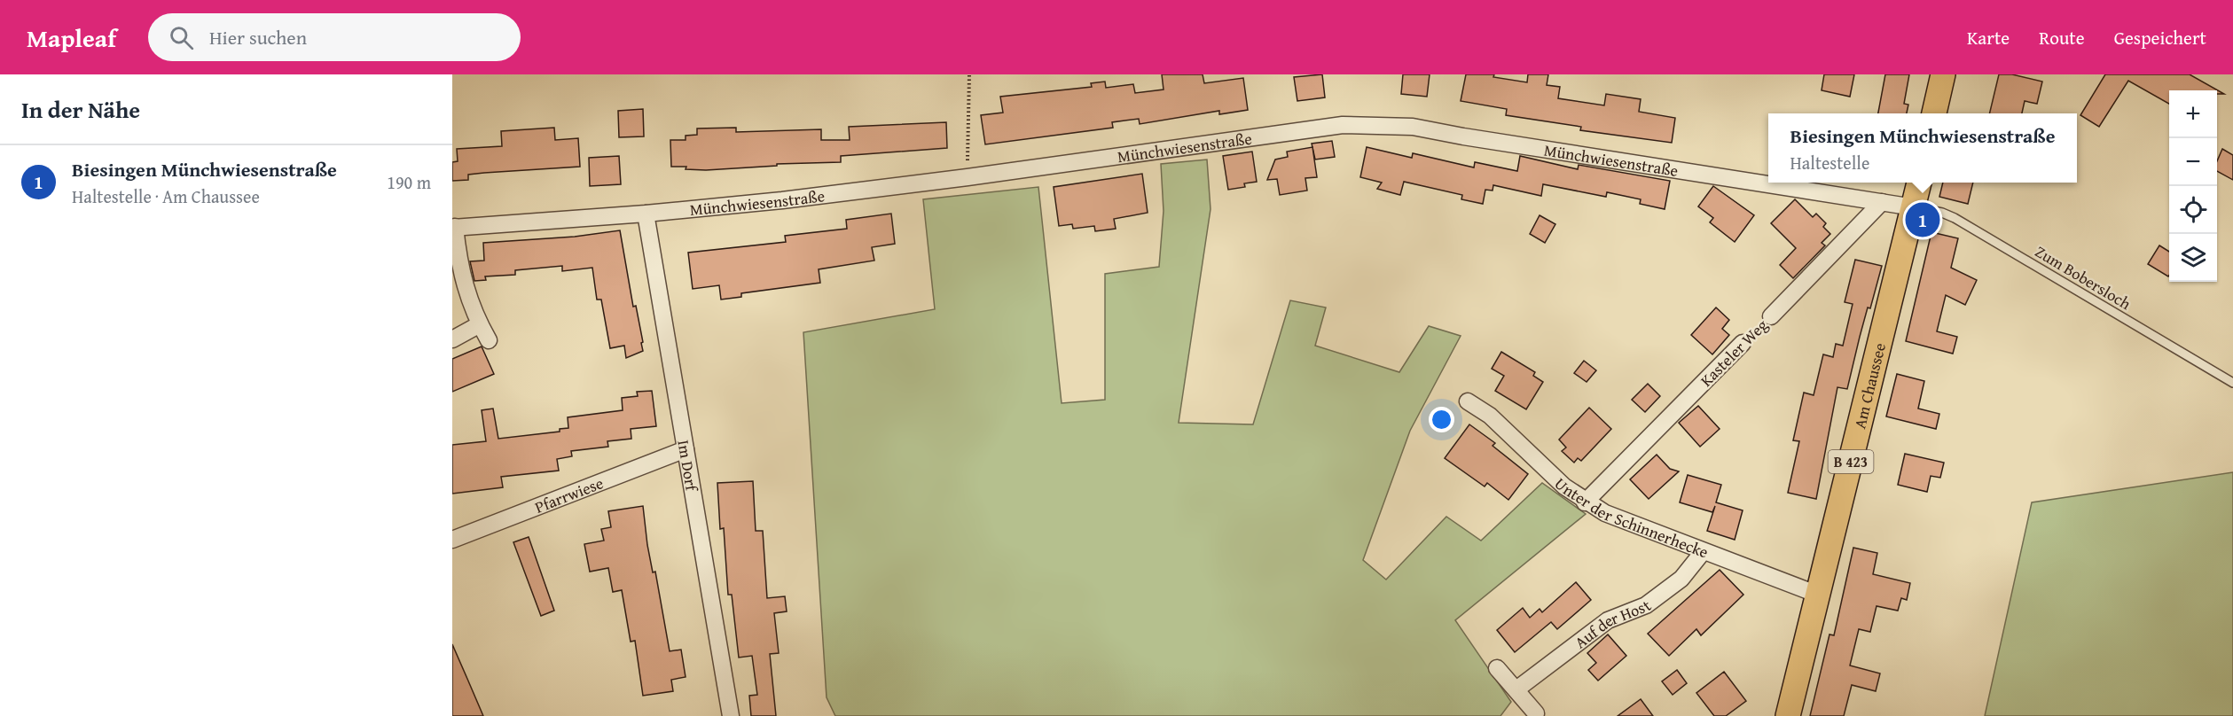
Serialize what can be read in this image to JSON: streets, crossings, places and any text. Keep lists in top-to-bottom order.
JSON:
{
  "streets": {
    "main road": ["Am Chaussee", "B 423"],
    "street": [
      "Münchwiesenstraße",
      "Kasteler Weg",
      "Im Dorf",
      "Pfarrwiese",
      "Unter der Schinnerhecke",
      "Auf der Host"
    ],
    "lane": ["Zum Bobersloch"]
  },
  "crossings": [
    ["Münchwiesenstraße", "Zum Bobersloch"],
    ["Münchwiesenstraße", "Kasteler Weg"],
    ["Münchwiesenstraße", "Am Chaussee"],
    ["Münchwiesenstraße", "Im Dorf"],
    ["Zum Bobersloch", "Am Chaussee"],
    ["Kasteler Weg", "Unter der Schinnerhecke"],
    ["Am Chaussee", "Unter der Schinnerhecke"],
    ["Im Dorf", "Pfarrwiese"],
    ["Unter der Schinnerhecke", "Auf der Host"]
  ],
  "page": {
    "header": "Mapleaf",
    "search": "Hier suchen",
    "nav": ["Karte", "Route", "Gespeichert"],
    "heading": "In der Nähe",
    "map_buttons": ["+", "−"],
    "popup": ["Biesingen Münchwiesenstraße", "Haltestelle"],
    "list": [
      {
        "mark": "1",
        "name": "Biesingen Münchwiesenstraße",
        "note": "Haltestelle · Am Chaussee",
        "value": "190 m"
      }
    ],
    "pins": "1"
  }
}
